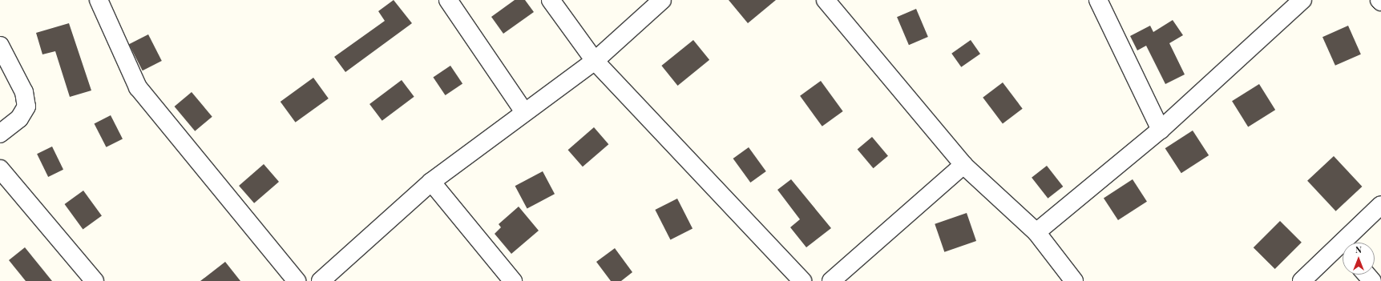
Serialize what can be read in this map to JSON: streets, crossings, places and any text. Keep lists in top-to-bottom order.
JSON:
{
  "north": "top"
}
